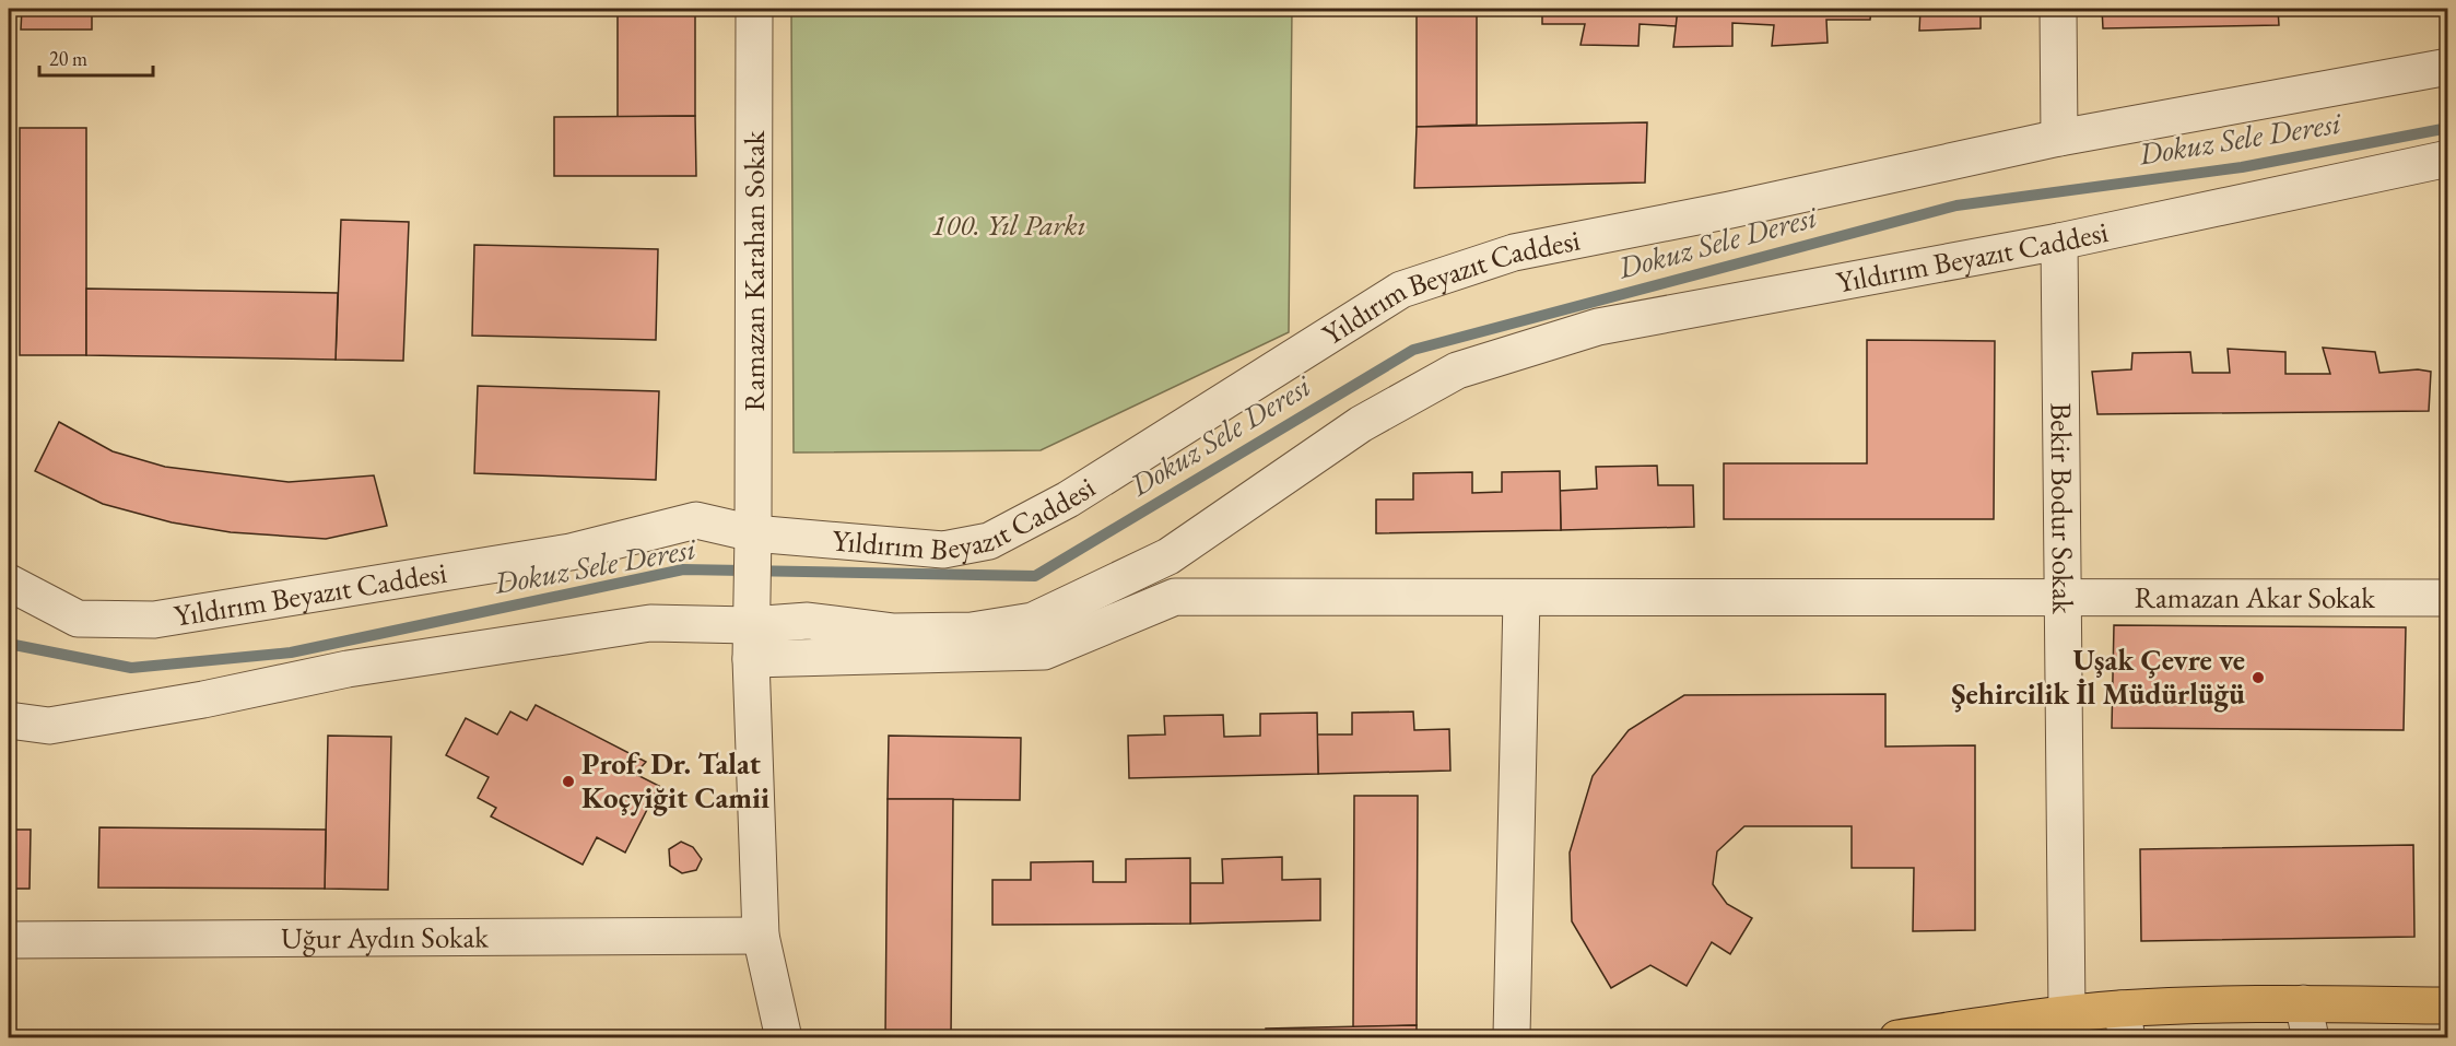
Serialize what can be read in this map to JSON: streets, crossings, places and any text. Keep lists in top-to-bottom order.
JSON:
{
  "streets": {
    "street": [
      "Yıldırım Beyazıt Caddesi",
      "Ramazan Karahan Sokak",
      "Bekir Bodur Sokak",
      "Ramazan Akar Sokak",
      "Uğur Aydın Sokak"
    ]
  },
  "crossings": [
    ["Yıldırım Beyazıt Caddesi", "Ramazan Karahan Sokak"],
    ["Yıldırım Beyazıt Caddesi", "Bekir Bodur Sokak"],
    ["Yıldırım Beyazıt Caddesi", "Ramazan Akar Sokak"],
    ["Ramazan Karahan Sokak", "Ramazan Akar Sokak"],
    ["Bekir Bodur Sokak", "Ramazan Akar Sokak"]
  ],
  "water": ["Dokuz Sele Deresi"],
  "parks": ["100. Yıl Parkı"],
  "places": ["Uşak Çevre ve Şehircilik İl Müdürlüğü", "Prof. Dr. Talat Koçyiğit Camii"],
  "scale_bar": "20 m"
}
